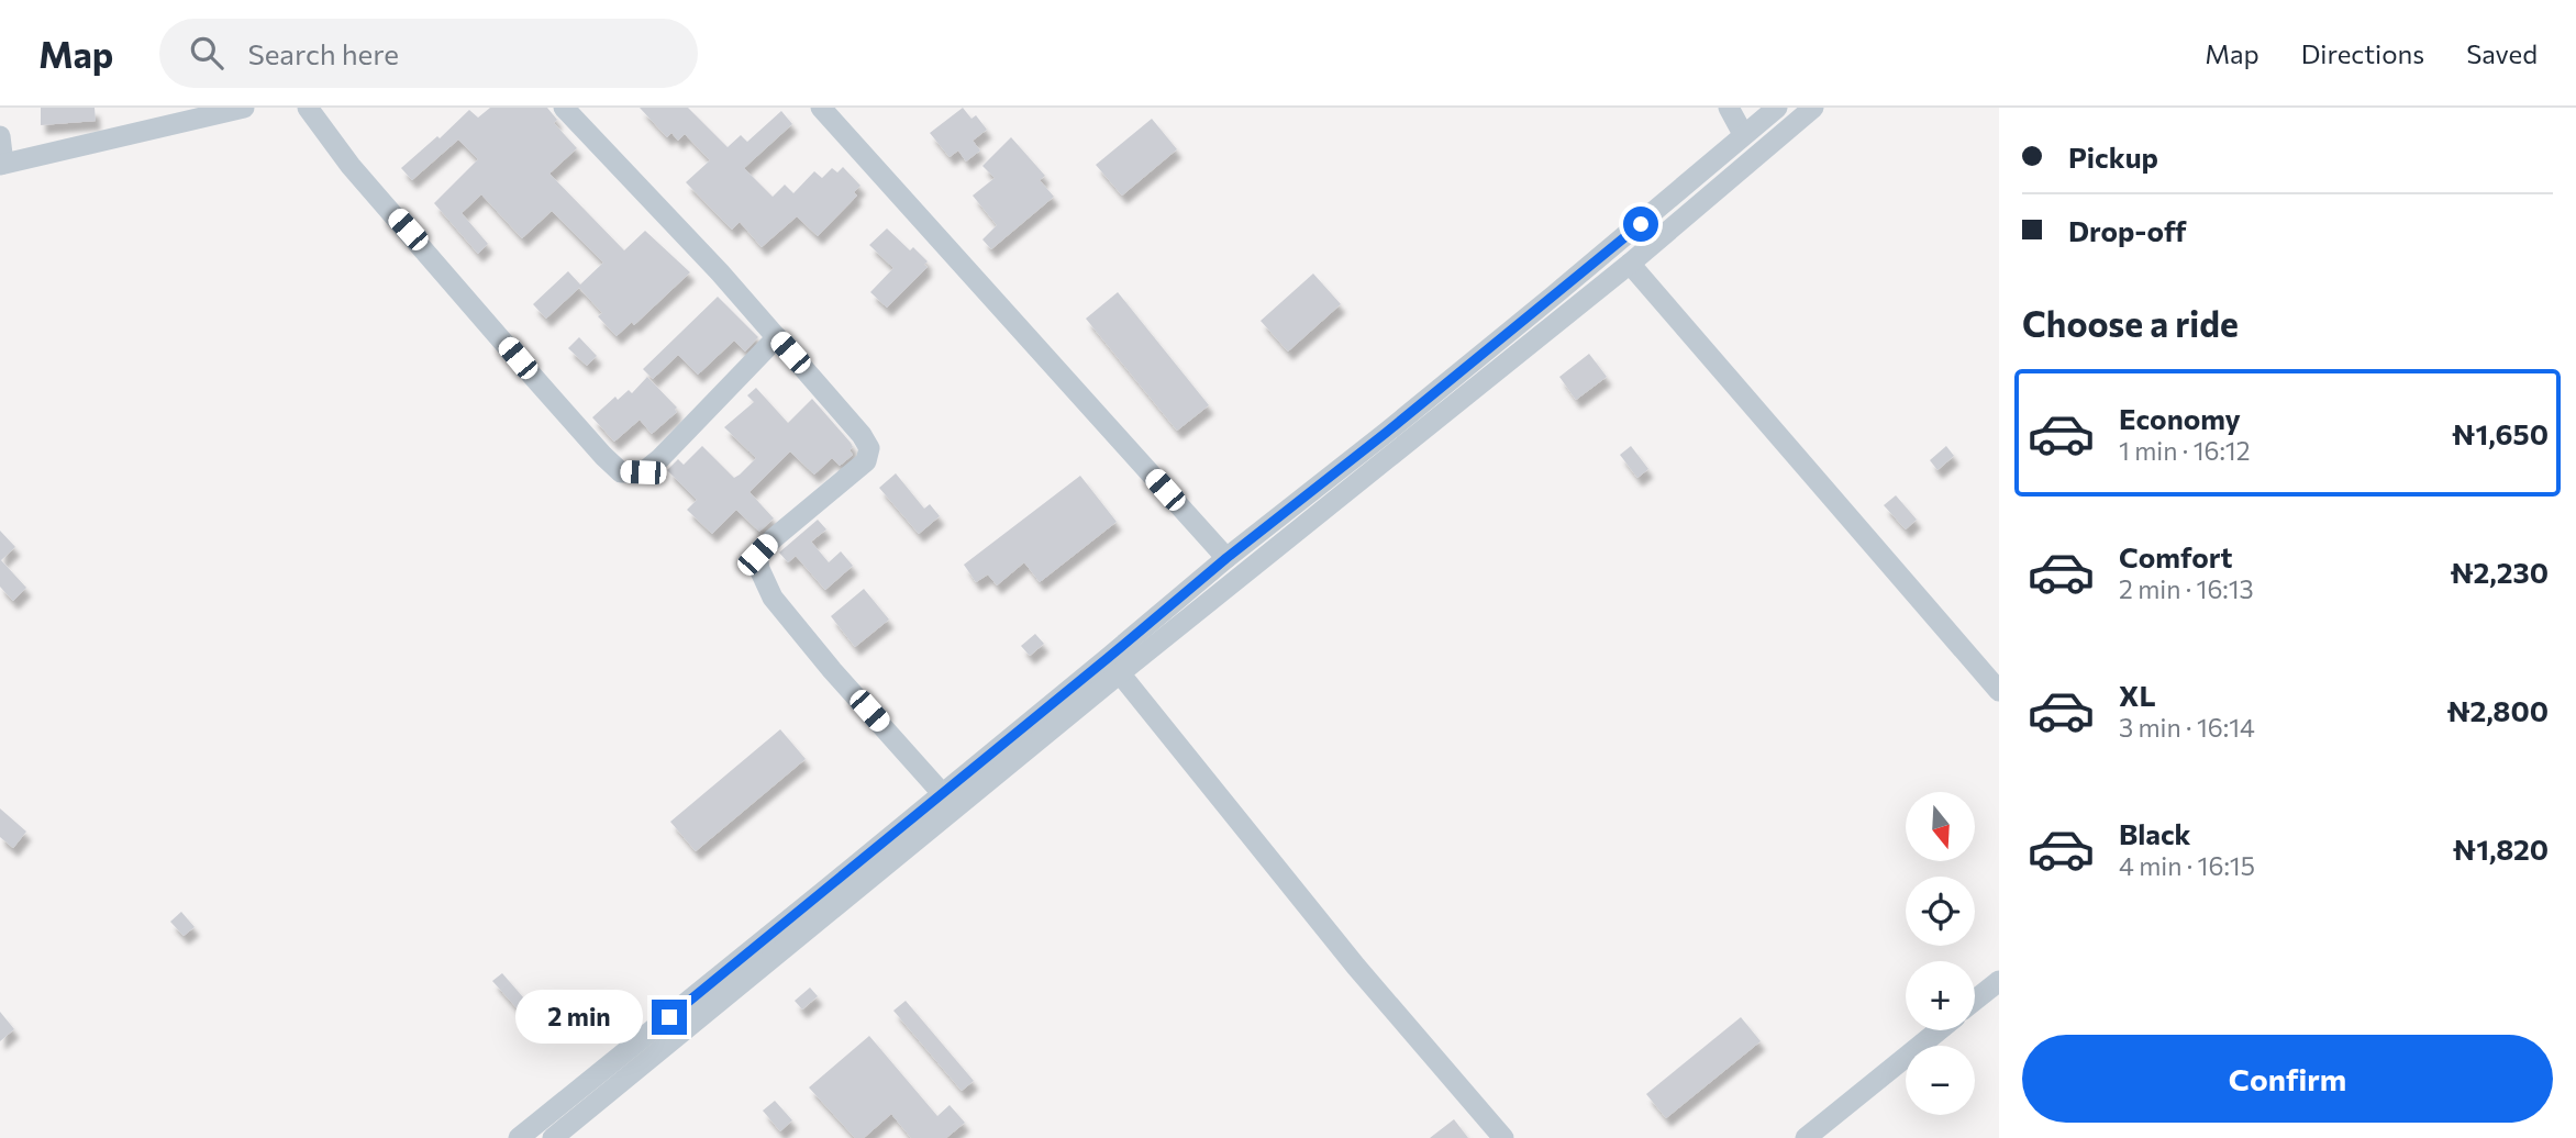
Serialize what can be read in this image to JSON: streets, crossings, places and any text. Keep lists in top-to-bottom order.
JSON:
{
  "north": "bottom",
  "page": {
    "header": "Map",
    "search": "Search here",
    "nav": ["Map", "Directions", "Saved"],
    "banner": ["Pickup", "Drop-off"],
    "heading": "Choose a ride",
    "list": [
      {
        "name": "Economy",
        "note": "1 min · 16:12",
        "value": "₦1,650"
      },
      {
        "name": "Comfort",
        "note": "2 min · 16:13",
        "value": "₦2,230"
      },
      {
        "name": "XL",
        "note": "3 min · 16:14",
        "value": "₦2,800"
      },
      {
        "name": "Black",
        "note": "4 min · 16:15",
        "value": "₦1,820"
      }
    ],
    "map_buttons": ["+", "−"],
    "bubble": "2 min",
    "buttons": "Confirm"
  }
}
